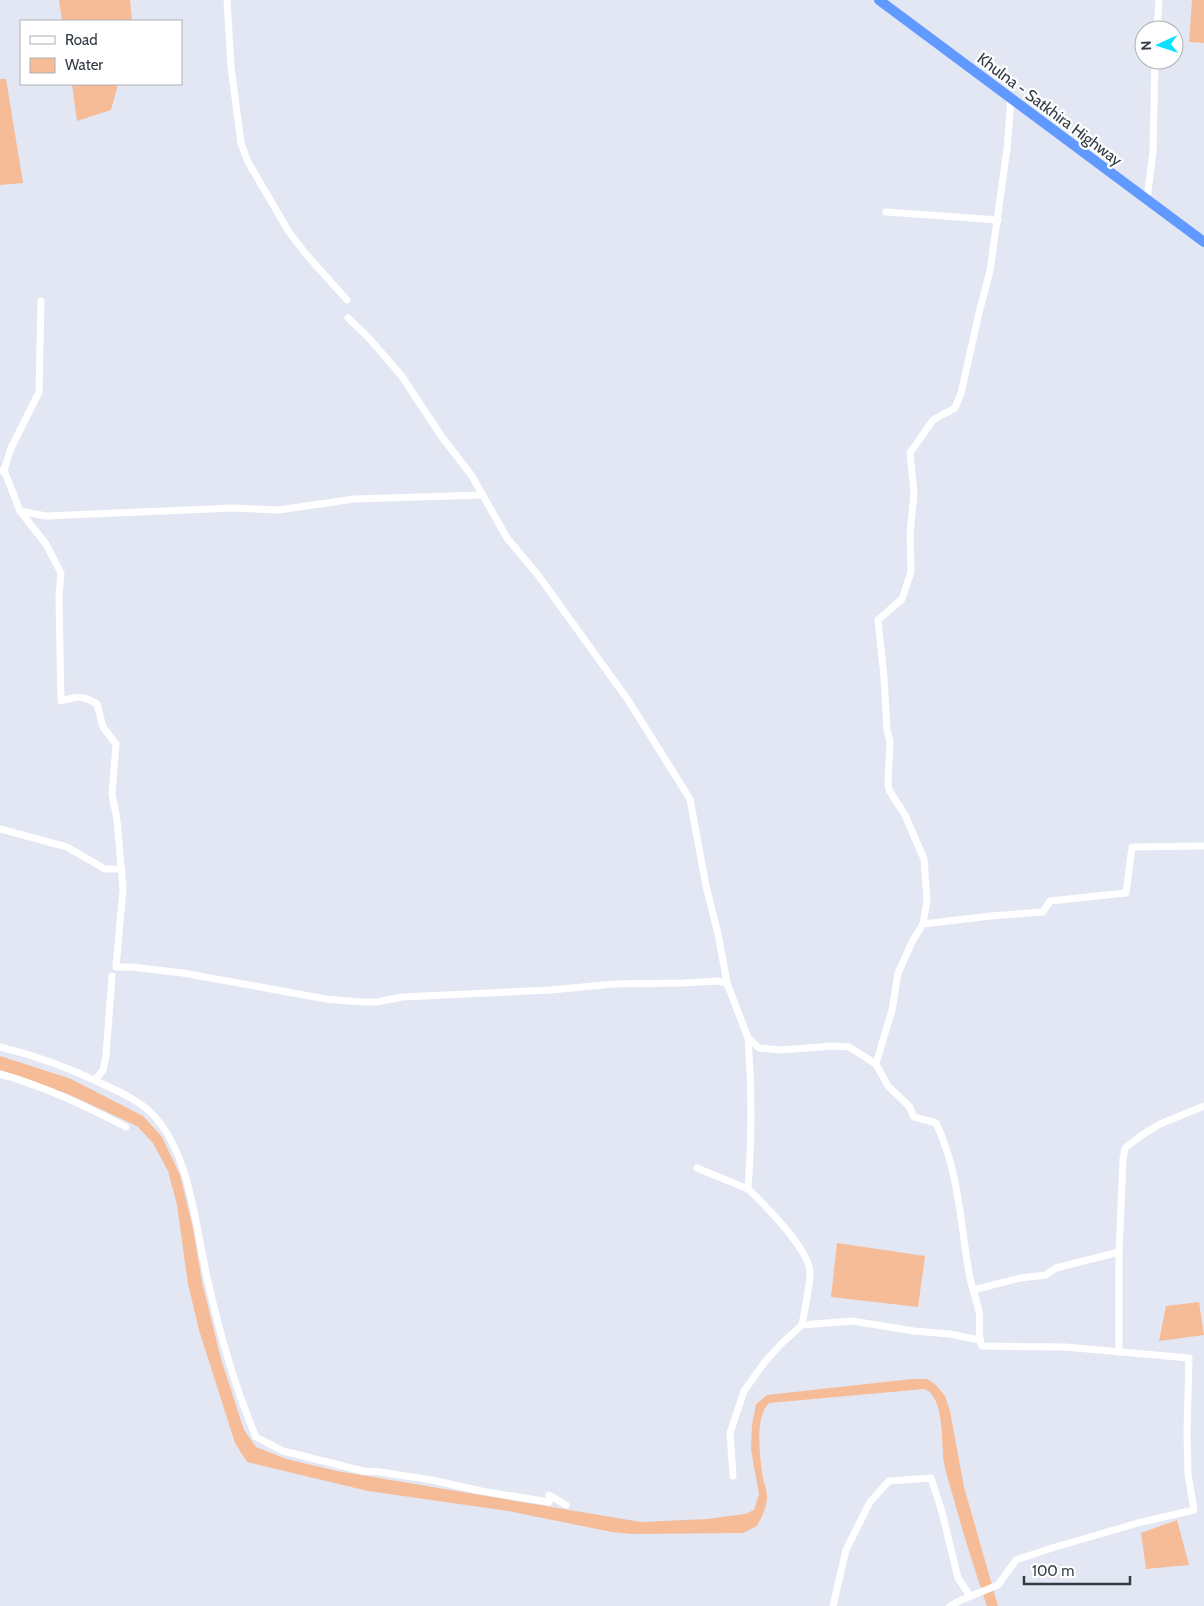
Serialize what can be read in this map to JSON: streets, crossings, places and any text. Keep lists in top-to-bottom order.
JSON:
{
  "streets": {
    "highway": ["Khulna - Satkhira Highway"]
  },
  "legend": ["Road", "Water"],
  "scale_bar": "100 m",
  "north": "left"
}
